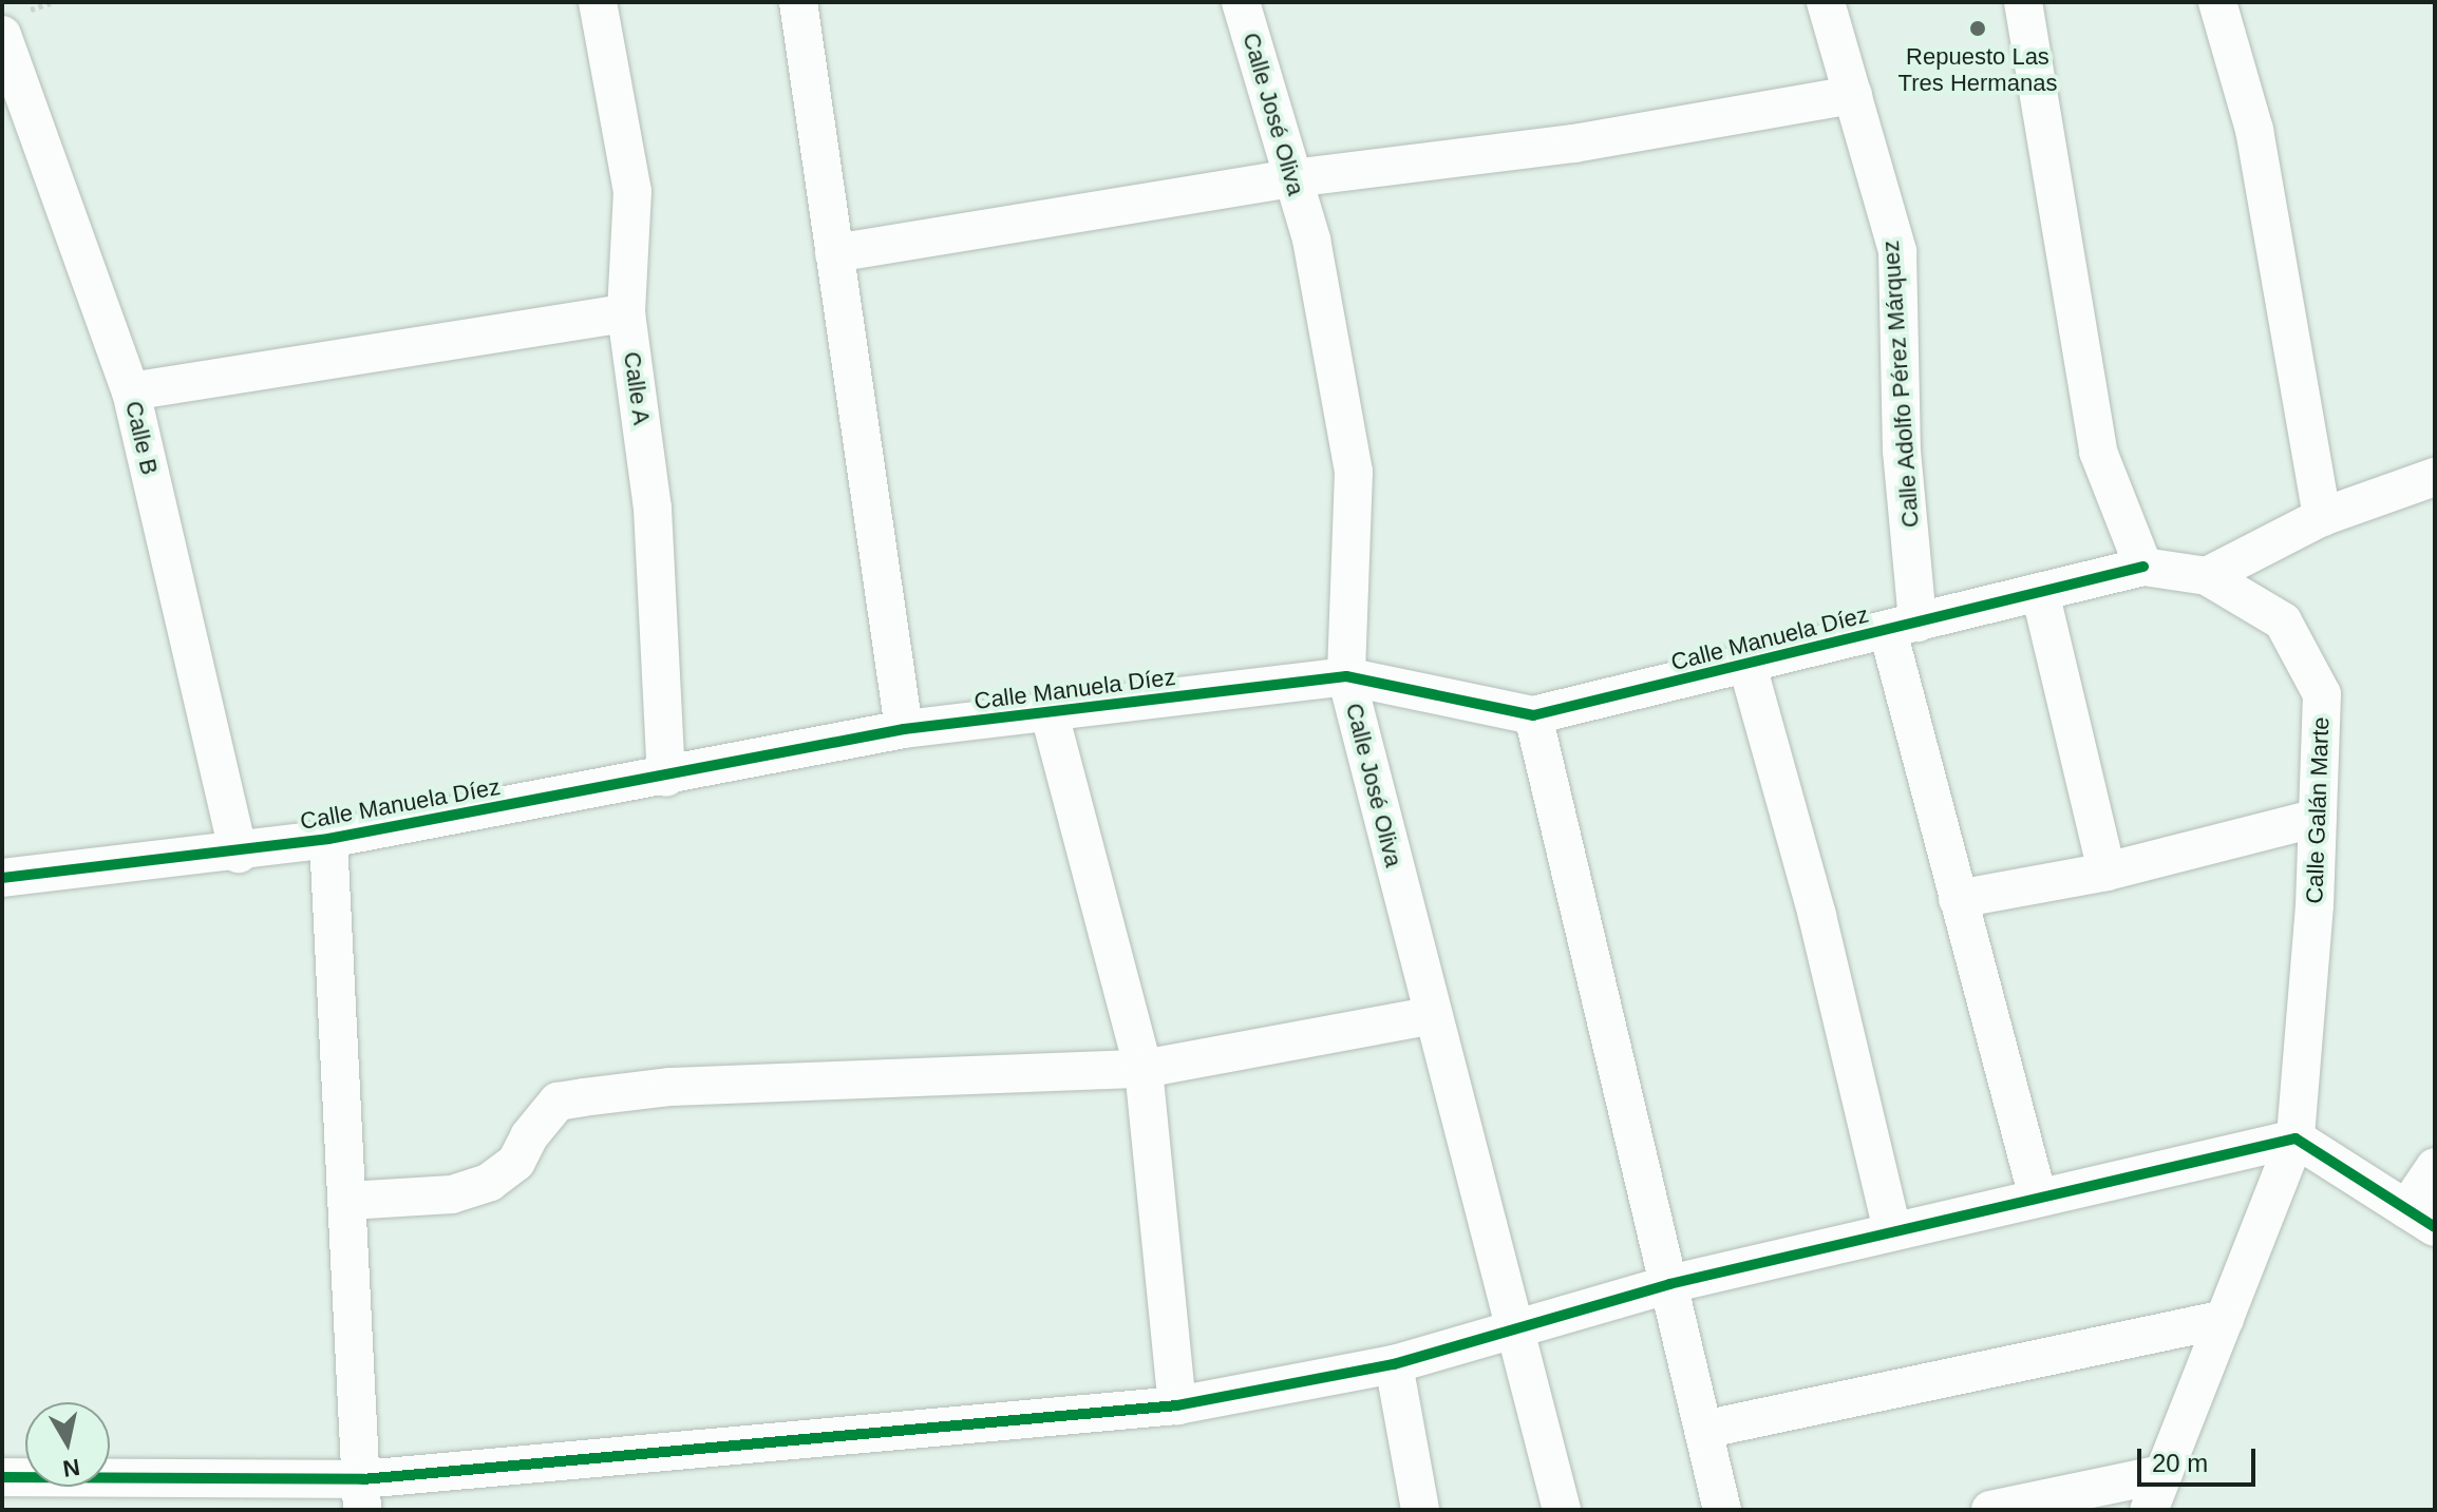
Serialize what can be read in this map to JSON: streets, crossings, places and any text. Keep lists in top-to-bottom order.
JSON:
{
  "streets": {
    "street": [
      "Calle José Oliva",
      "Calle Adolfo Pérez Márquez",
      "Calle A",
      "Calle B",
      "Calle Manuela Díez",
      "Calle Galán Marte"
    ]
  },
  "crossings": [
    ["Calle José Oliva", "Calle Manuela Díez"],
    ["Calle Adolfo Pérez Márquez", "Calle Manuela Díez"],
    ["Calle A", "Calle Manuela Díez"],
    ["Calle B", "Calle Manuela Díez"],
    ["Calle Manuela Díez", "Calle Galán Marte"]
  ],
  "places": ["Repuesto Las Tres Hermanas"],
  "scale_bar": "20 m",
  "north": "bottom"
}
